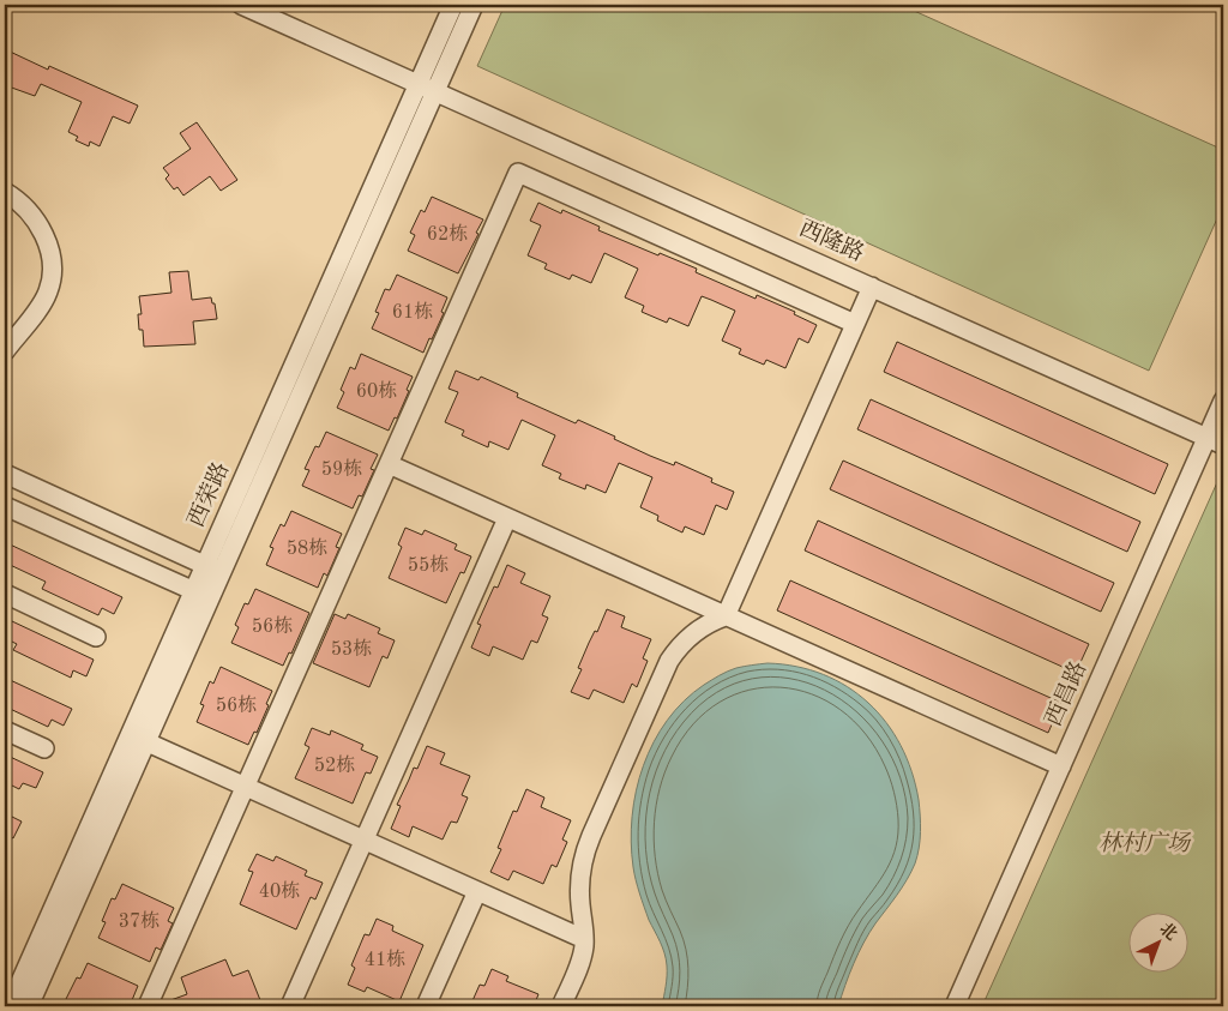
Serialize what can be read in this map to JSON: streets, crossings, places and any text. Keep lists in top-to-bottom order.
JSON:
{
  "streets": {
    "street": ["西隆路", "西荣路", "西昌路"]
  },
  "crossings": [
    ["西隆路", "西荣路"],
    ["西隆路", "西昌路"]
  ],
  "parks": ["林村广场"],
  "house_numbers": [
    "62栋",
    "61栋",
    "60栋",
    "59栋",
    "58栋",
    "55栋",
    "56栋",
    "53栋",
    "56栋",
    "52栋",
    "40栋",
    "37栋",
    "41栋"
  ],
  "north": "top right"
}
